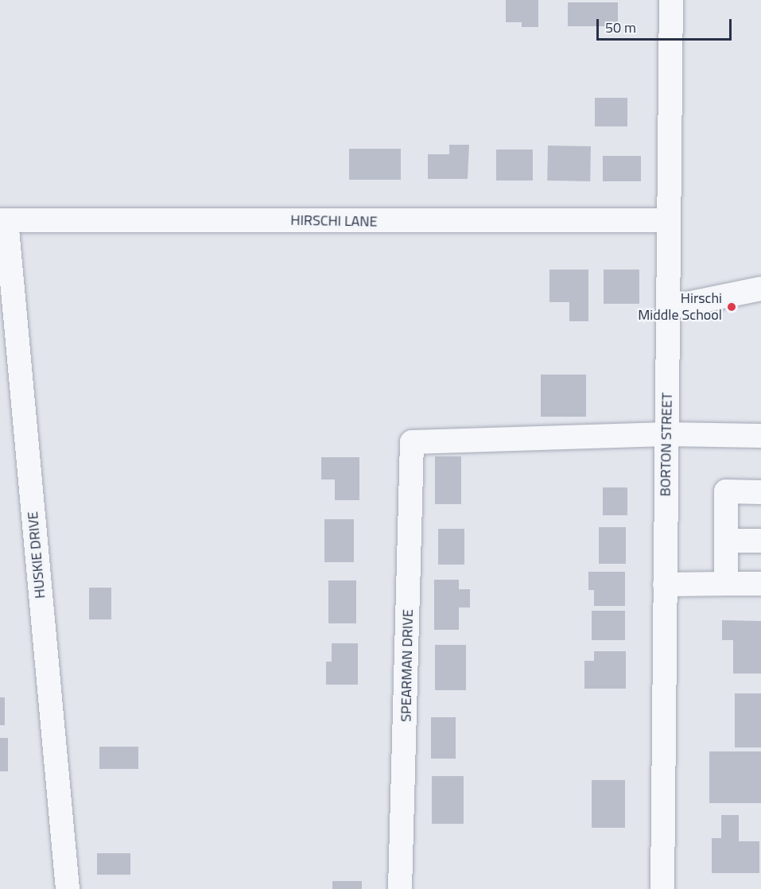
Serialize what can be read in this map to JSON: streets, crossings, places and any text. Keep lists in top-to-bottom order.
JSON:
{
  "streets": {
    "street": [
      "HIRSCHI LANE",
      "BORTON STREET",
      "HUSKIE DRIVE",
      "SPEARMAN DRIVE"
    ]
  },
  "crossings": [
    ["HIRSCHI LANE", "BORTON STREET"],
    ["HIRSCHI LANE", "HUSKIE DRIVE"],
    ["BORTON STREET", "SPEARMAN DRIVE"]
  ],
  "places": ["Hirschi Middle School"],
  "scale_bar": "50 m"
}
